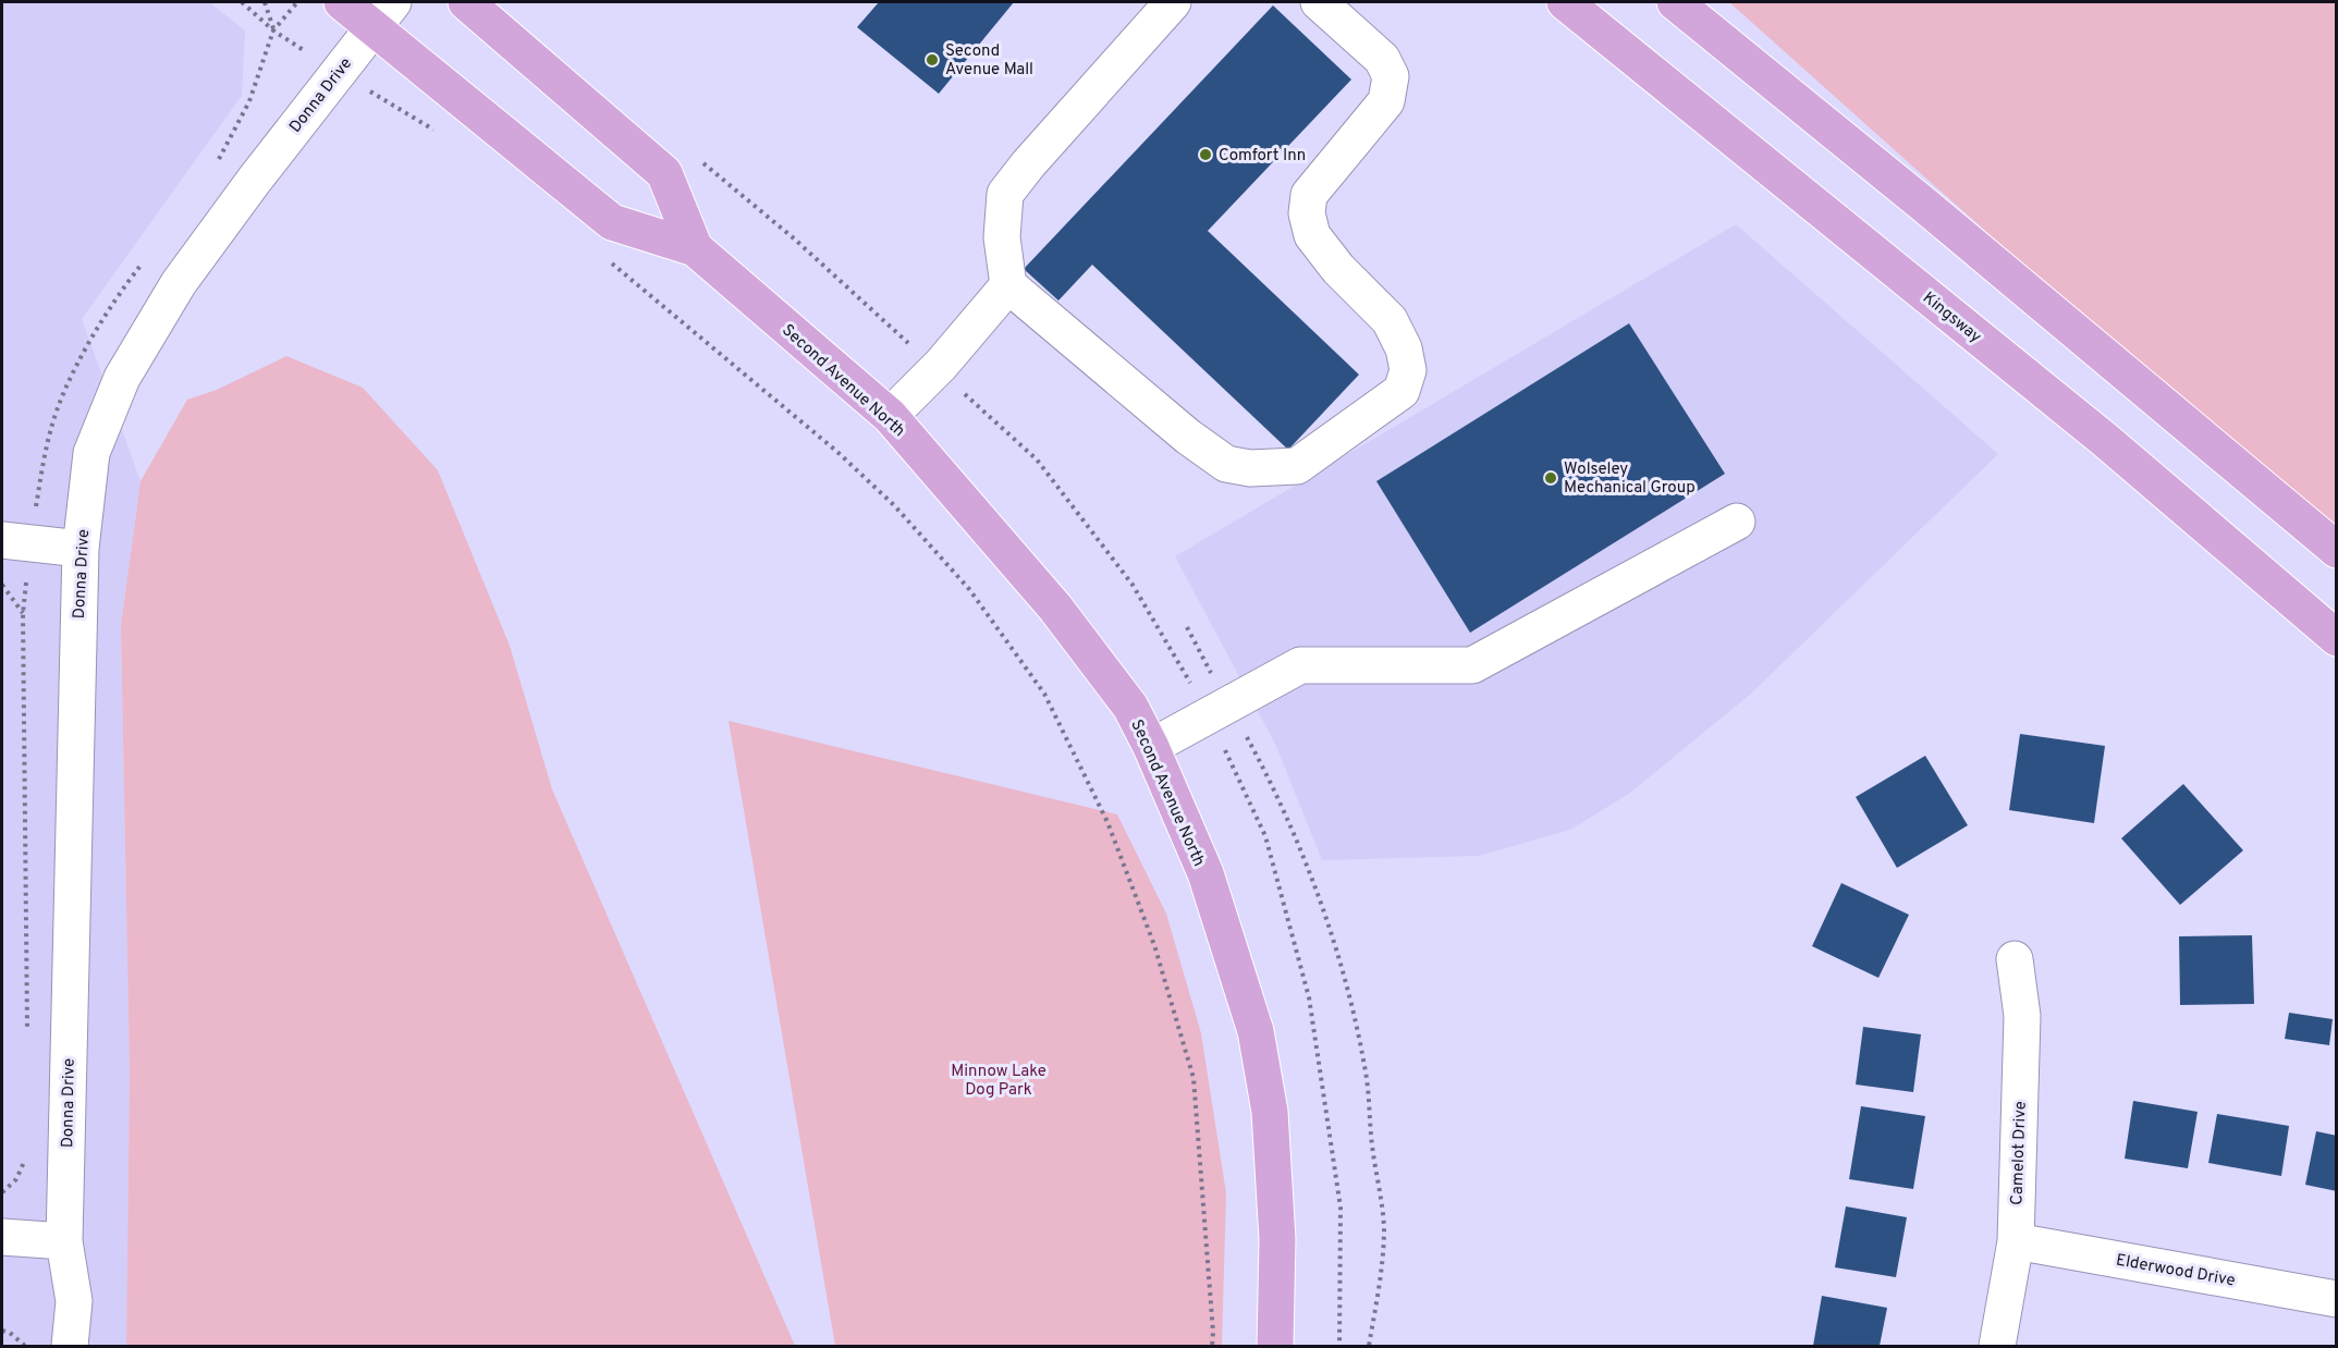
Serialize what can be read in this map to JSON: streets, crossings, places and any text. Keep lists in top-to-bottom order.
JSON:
{
  "streets": {
    "main road": ["Kingsway", "Second Avenue North"],
    "street": ["Donna Drive", "Camelot Drive", "Elderwood Drive"]
  },
  "crossings": [
    ["Donna Drive", "Second Avenue North"],
    ["Camelot Drive", "Elderwood Drive"]
  ],
  "parks": ["Minnow Lake Dog Park"],
  "places": ["Second Avenue Mall", "Comfort Inn", "Wolseley Mechanical Group"]
}
